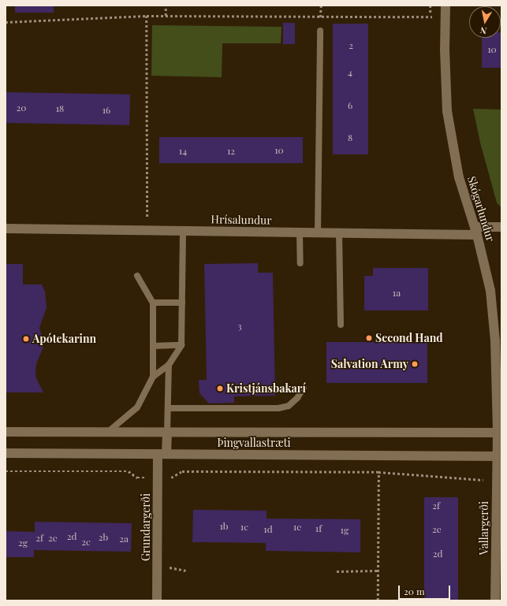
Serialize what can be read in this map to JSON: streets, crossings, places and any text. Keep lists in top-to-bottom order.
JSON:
{
  "streets": {
    "street": [
      "Skógarlundur",
      "Hrísalundur",
      "Þingvallastræti",
      "Grundargerði",
      "Vallargerði"
    ]
  },
  "crossings": [
    ["Skógarlundur", "Hrísalundur"],
    ["Skógarlundur", "Þingvallastræti"],
    ["Skógarlundur", "Vallargerði"],
    ["Þingvallastræti", "Grundargerði"],
    ["Þingvallastræti", "Vallargerði"]
  ],
  "places": [
    "Second Hand",
    "Apótekarinn",
    "Salvation Army",
    "Kristjánsbakarí"
  ],
  "house_numbers": [
    "2",
    "10",
    "4",
    "6",
    "20",
    "18",
    "16",
    "8",
    "10",
    "14",
    "12",
    "1a",
    "3",
    "2f",
    "1b",
    "1c",
    "1e",
    "1f",
    "1d",
    "2e",
    "1g",
    "2d",
    "2b",
    "2f",
    "2e",
    "2a",
    "2c",
    "2g",
    "2d"
  ],
  "scale_bar": "20 m",
  "north": "bottom"
}
